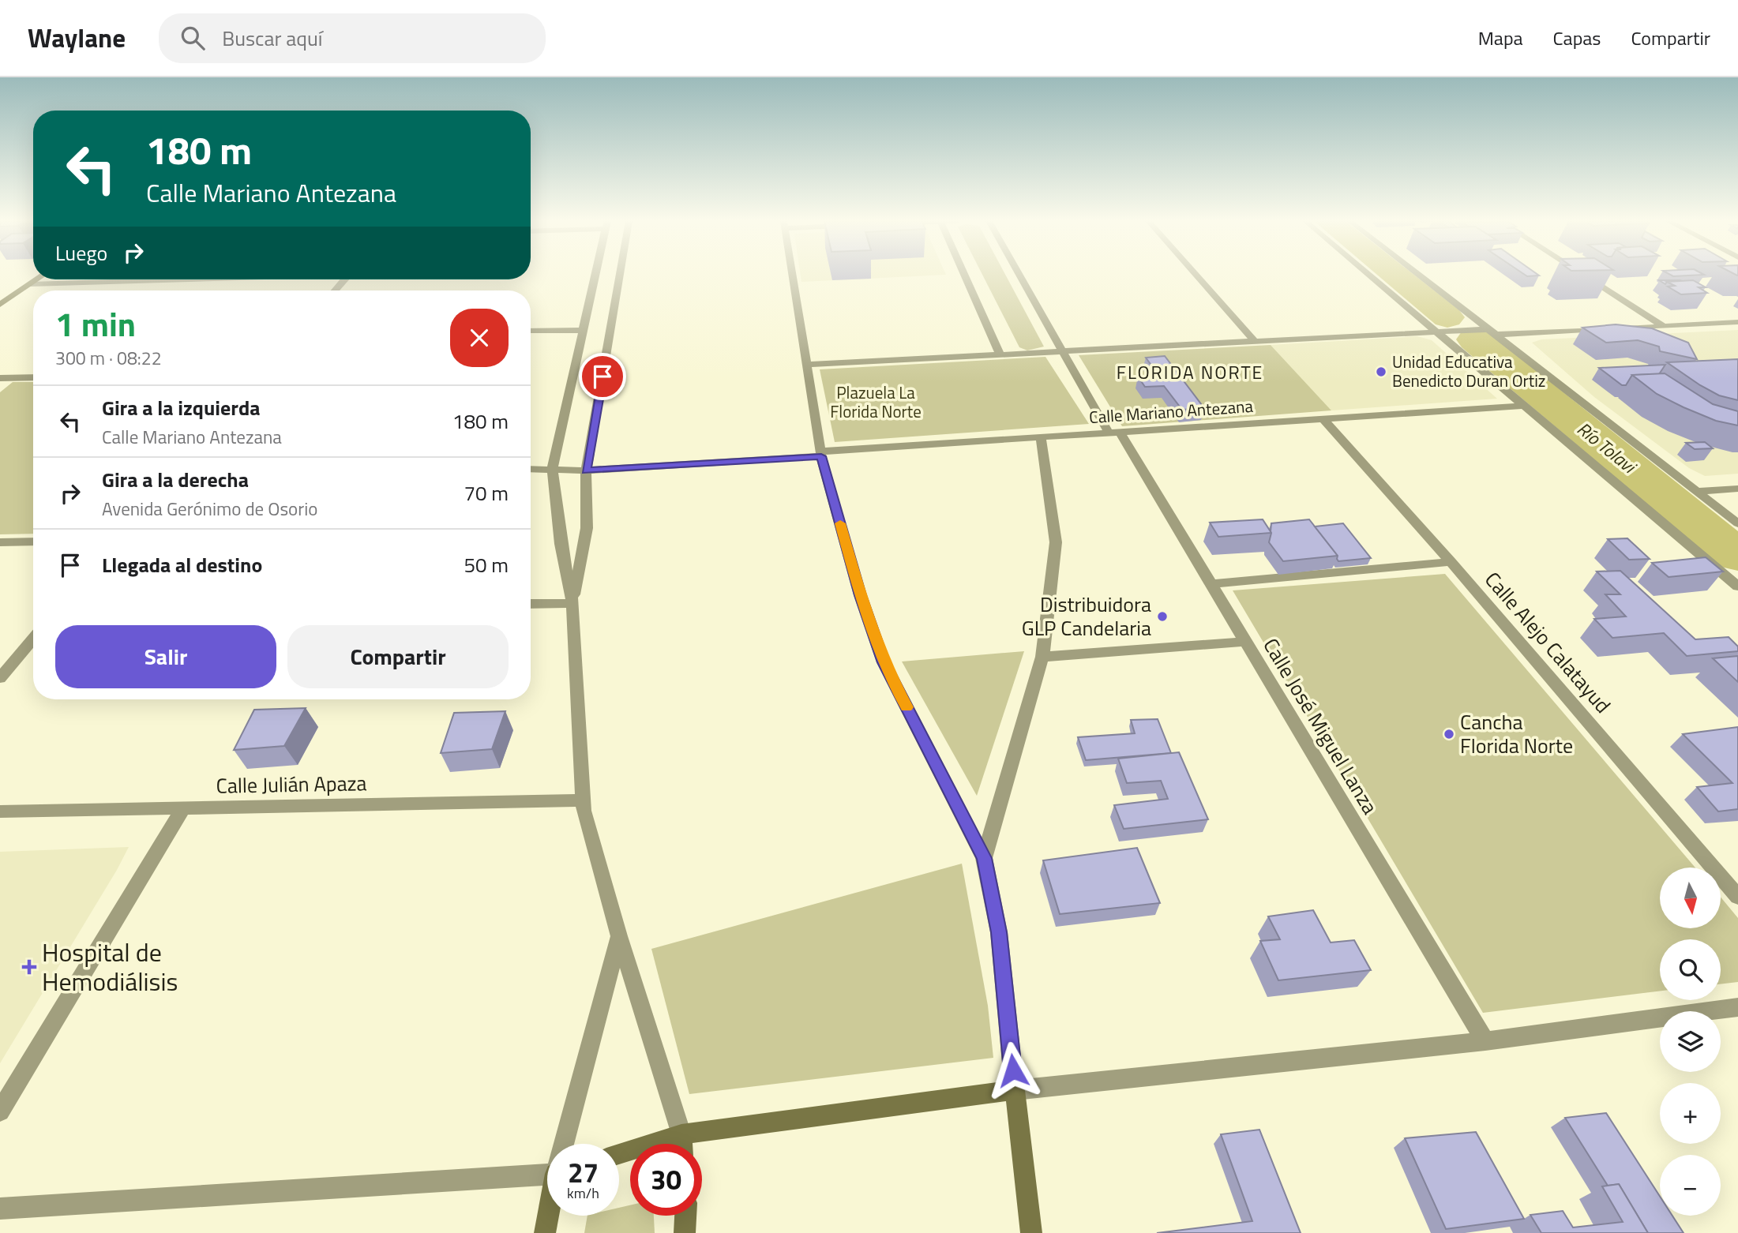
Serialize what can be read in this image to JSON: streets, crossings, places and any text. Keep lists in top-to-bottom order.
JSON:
{
  "streets": {
    "street": [
      "Calle Mariano Antezana",
      "Calle Alejo Calatayud",
      "Calle José Miguel Lanza",
      "Calle Julián Apaza"
    ]
  },
  "crossings": [
    ["Calle Mariano Antezana", "Calle Alejo Calatayud"],
    ["Calle Mariano Antezana", "Calle José Miguel Lanza"]
  ],
  "districts": ["FLORIDA NORTE"],
  "water": ["Río Tolavi"],
  "parks": ["Plazuela La Florida Norte"],
  "places": {
    "other": ["Unidad Educativa Benedicto Duran Ortiz", "Distribuidora GLP Candelaria", "Cancha Florida Norte"],
    "health": ["Hospital de Hemodiálisis"]
  },
  "north": "bottom",
  "page": {
    "header": "Waylane",
    "search": "Buscar aquí",
    "nav": ["Mapa", "Capas", "Compartir"],
    "turn": ["180 m", "Calle Mariano Antezana"],
    "then": "Luego",
    "heading": ["1 min", "300 m · 08:22"],
    "list": [
      {
        "name": "Gira a la izquierda",
        "note": "Calle Mariano Antezana",
        "value": "180 m"
      },
      {
        "name": "Gira a la derecha",
        "note": "Avenida Gerónimo de Osorio",
        "value": "70 m"
      },
      {
        "name": "Llegada al destino",
        "value": "50 m"
      }
    ],
    "buttons": ["Salir", "Compartir"],
    "map_buttons": ["+", "−"],
    "speed": "27 km/h",
    "limit": "30"
  }
}
